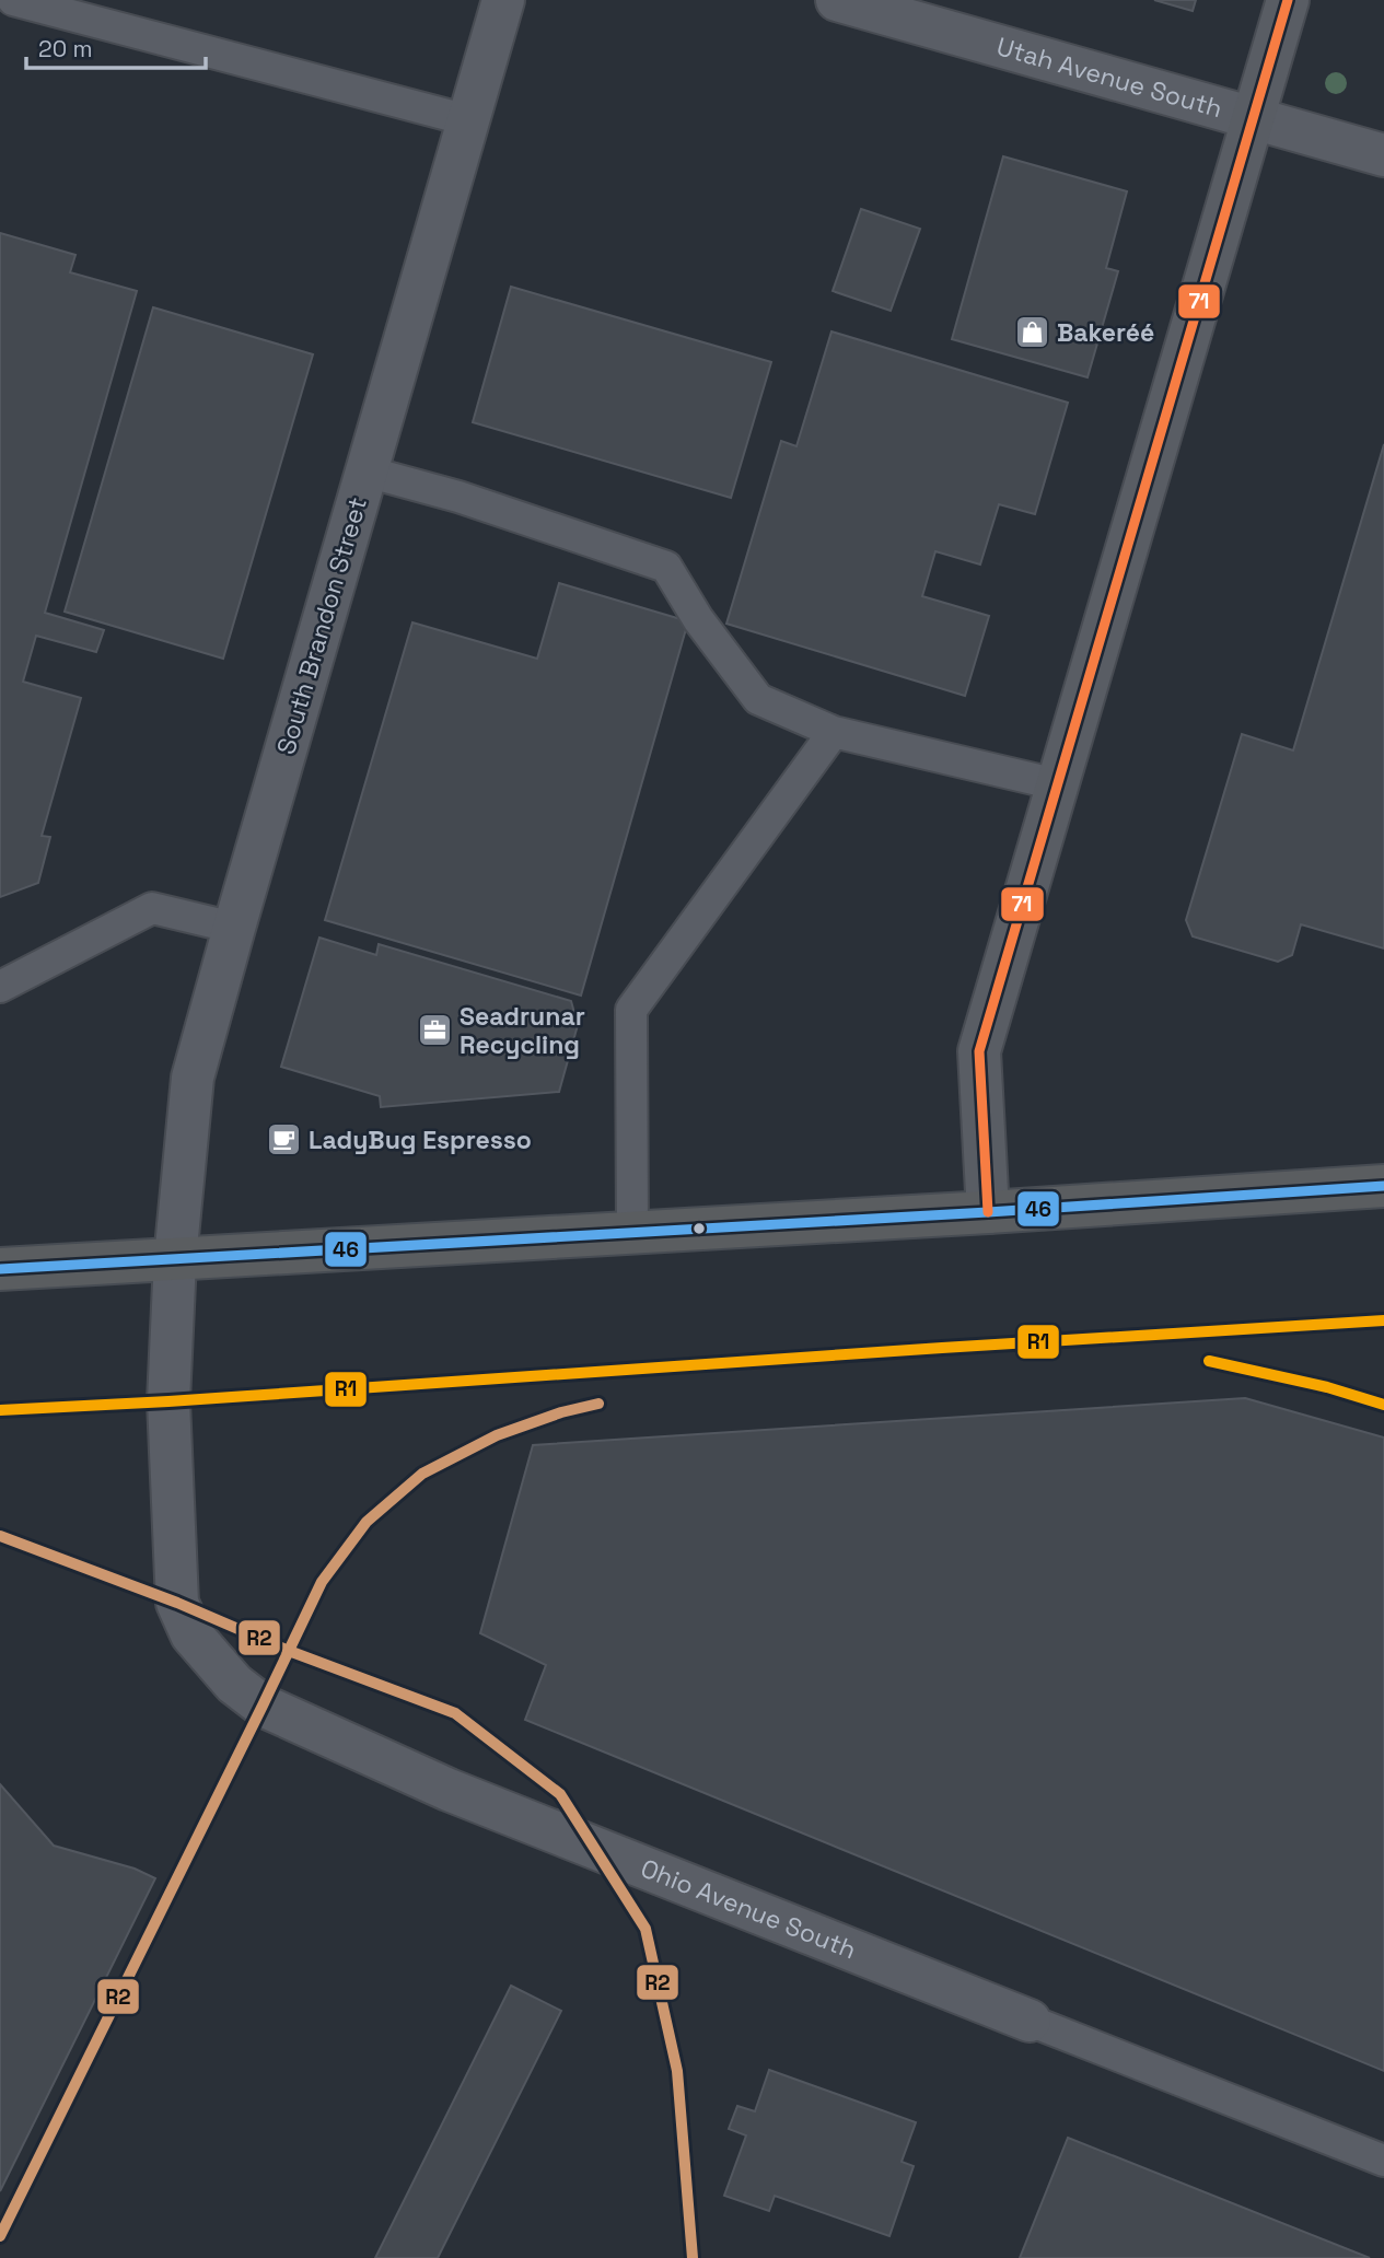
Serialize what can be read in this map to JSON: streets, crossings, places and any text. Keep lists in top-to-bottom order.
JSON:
{
  "streets": {
    "street": ["Utah Avenue South", "South Brandon Street", "Ohio Avenue South"]
  },
  "crossings": [
    ["South Brandon Street", "Ohio Avenue South"]
  ],
  "places": {
    "shop": ["Bakeréé"],
    "office": ["Seadrunar Recycling"],
    "cafe": ["LadyBug Espresso"]
  },
  "lines": [
    "transit line 71",
    "transit line 46",
    "transit line R1",
    "transit line R2"
  ],
  "scale_bar": "20 m"
}
